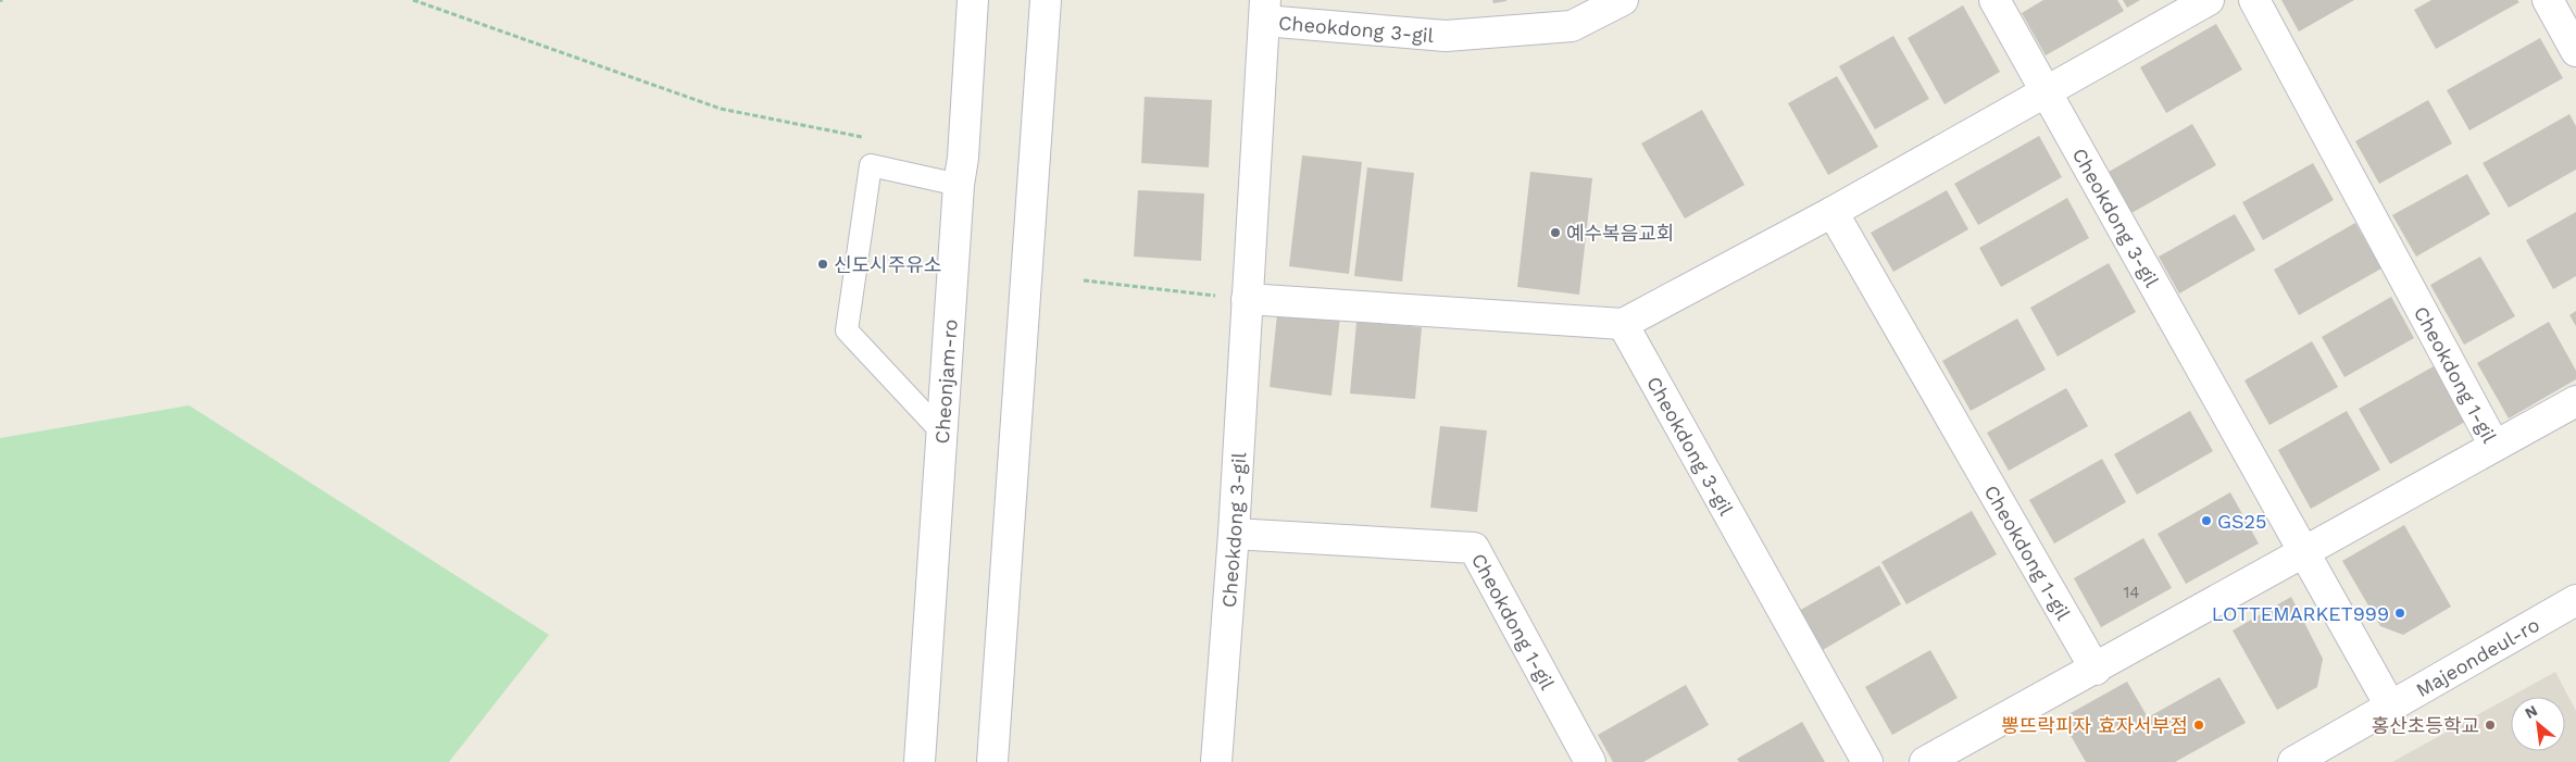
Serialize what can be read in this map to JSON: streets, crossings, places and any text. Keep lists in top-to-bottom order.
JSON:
{
  "streets": {
    "street": [
      "Cheokdong 3-gil",
      "Cheokdong 1-gil",
      "Cheonjam-ro",
      "Majeondeul-ro"
    ]
  },
  "crossings": [
    ["Cheokdong 3-gil", "Cheokdong 1-gil"]
  ],
  "places": [
    "예수복음교회",
    "신도시주유소",
    "GS25",
    "LOTTEMARKET999",
    "뽕뜨락피자 효자서부점",
    "홍산초등학교"
  ],
  "house_numbers": ["14"],
  "north": "top left"
}
